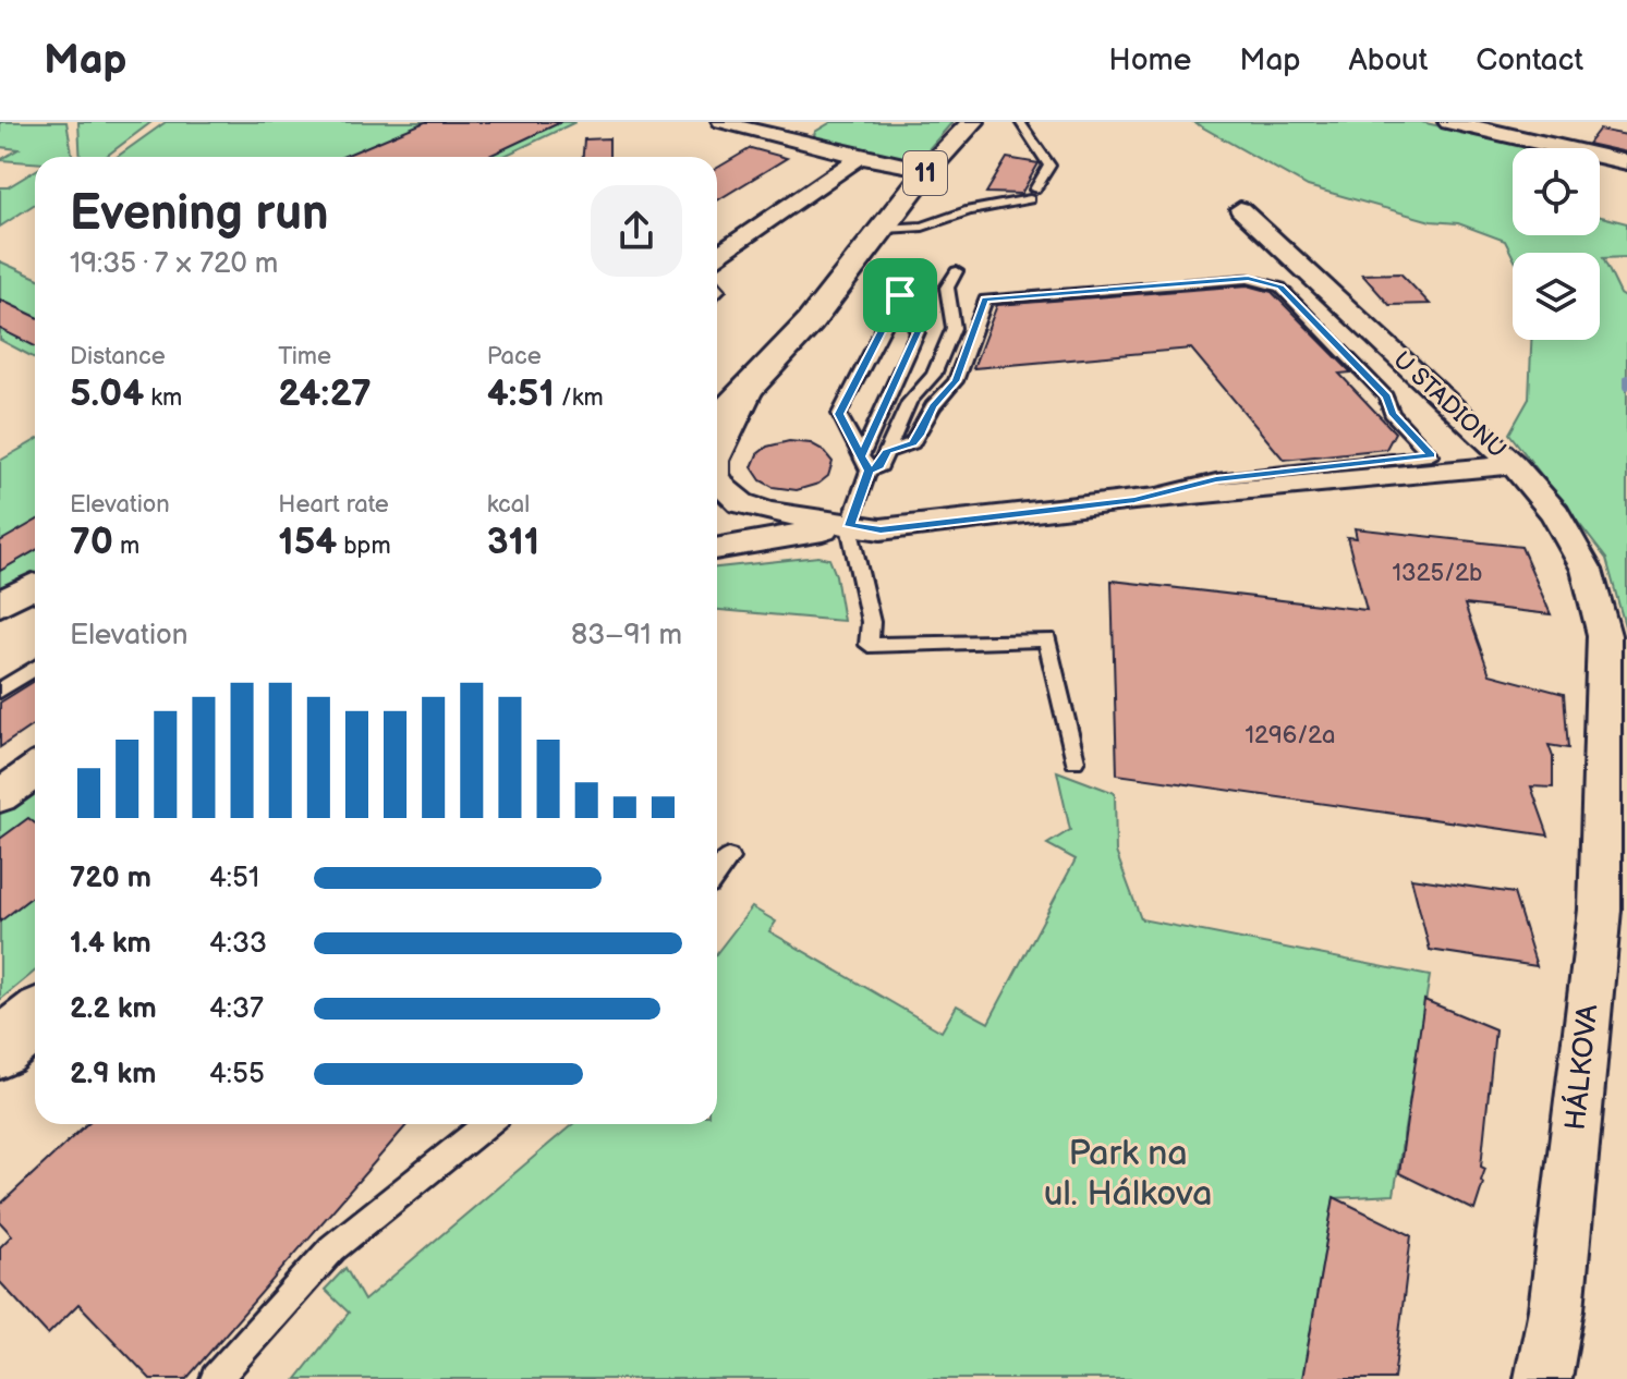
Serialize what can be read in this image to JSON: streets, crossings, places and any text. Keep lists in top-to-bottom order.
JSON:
{
  "streets": {
    "main road": ["11"],
    "street": ["U STADIONU", "HÁLKOVA"]
  },
  "crossings": [
    ["11", "U STADIONU"],
    ["U STADIONU", "HÁLKOVA"]
  ],
  "parks": ["Park na ul. Hálkova"],
  "house_numbers": ["1325/2b", "1296/2a"],
  "page": {
    "header": "Map",
    "nav": [
      "Home",
      "Map",
      "About",
      "Contact"
    ],
    "heading": ["Evening run", "19:35 · 7 × 720 m"],
    "stats": [
      ["Distance", "5.04 km"],
      ["Time", "24:27"],
      ["Pace", "4:51 /km"],
      ["Elevation", "70 m"],
      ["Heart rate", "154 bpm"],
      ["kcal", "311"]
    ],
    "chart": ["Elevation", "83–91 m"],
    "list": [
      {
        "name": "720 m",
        "note": "4:51"
      },
      {
        "name": "1.4 km",
        "note": "4:33"
      },
      {
        "name": "2.2 km",
        "note": "4:37"
      },
      {
        "name": "2.9 km",
        "note": "4:55"
      }
    ]
  }
}
